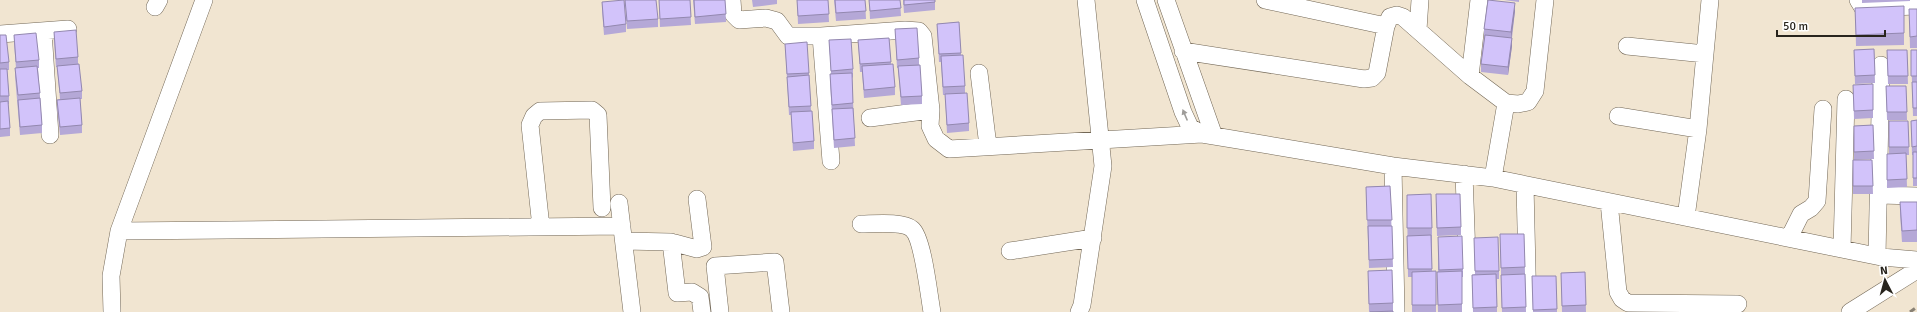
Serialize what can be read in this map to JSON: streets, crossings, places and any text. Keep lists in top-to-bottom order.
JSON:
{
  "scale_bar": "50 m",
  "north": "top"
}
